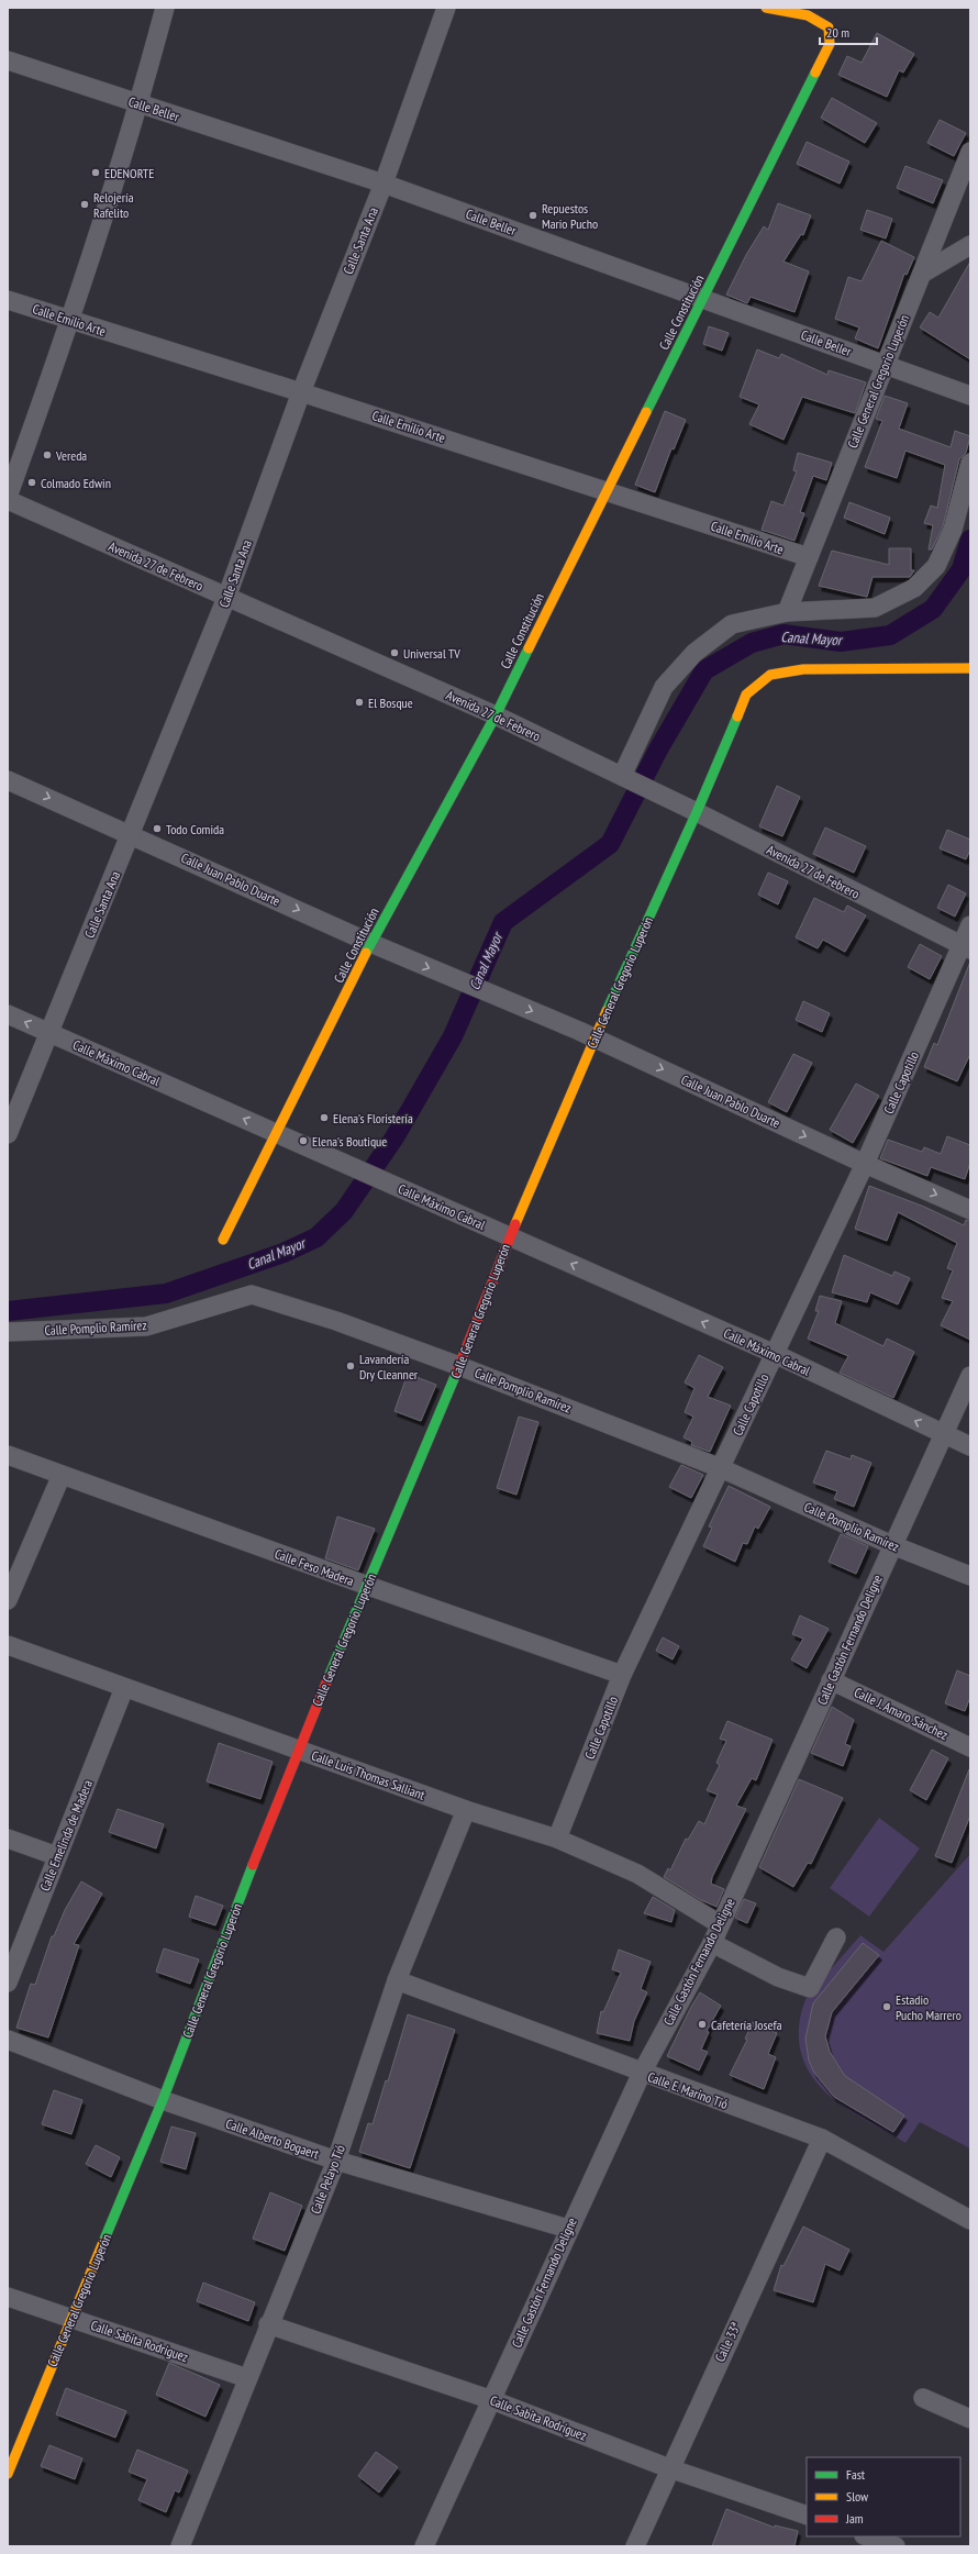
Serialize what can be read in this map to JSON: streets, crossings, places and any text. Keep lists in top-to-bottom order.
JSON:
{
  "streets": {
    "street": [
      "Calle Beller",
      "Calle Santa Ana",
      "Calle Constitución",
      "Calle Emilio Arte",
      "Calle General Gregorio Luperón",
      "Avenida 27 de Febrero",
      "Calle Juan Pablo Duarte",
      "Calle Máximo Cabral",
      "Calle Capotillo",
      "Calle Pomplio Ramírez",
      "Calle Feso Madera",
      "Calle Gastón Fernando Deligne",
      "Calle J. Amaro Sánchez",
      "Calle Luis Thomas Salliant",
      "Calle Emelinda de Madera",
      "Calle E. Marino Tió",
      "Calle Alberto Bogaert",
      "Calle Pelayo Tió",
      "Calle Sabita Rodríguez",
      "Calle 33ª"
    ]
  },
  "crossings": [
    ["Calle Beller", "Calle Santa Ana"],
    ["Calle Beller", "Calle Constitución"],
    ["Calle Beller", "Calle General Gregorio Luperón"],
    ["Calle Santa Ana", "Calle Emilio Arte"],
    ["Calle Santa Ana", "Avenida 27 de Febrero"],
    ["Calle Santa Ana", "Calle Juan Pablo Duarte"],
    ["Calle Santa Ana", "Calle Máximo Cabral"],
    ["Calle Constitución", "Calle Emilio Arte"],
    ["Calle Constitución", "Avenida 27 de Febrero"],
    ["Calle Constitución", "Calle Juan Pablo Duarte"],
    ["Calle Constitución", "Calle Máximo Cabral"],
    ["Calle Emilio Arte", "Calle General Gregorio Luperón"],
    ["Calle General Gregorio Luperón", "Avenida 27 de Febrero"],
    ["Calle General Gregorio Luperón", "Calle Juan Pablo Duarte"],
    ["Calle General Gregorio Luperón", "Calle Máximo Cabral"],
    ["Calle General Gregorio Luperón", "Calle Pomplio Ramírez"],
    ["Calle General Gregorio Luperón", "Calle Feso Madera"],
    ["Calle General Gregorio Luperón", "Calle Luis Thomas Salliant"],
    ["Calle General Gregorio Luperón", "Calle Alberto Bogaert"],
    ["Calle General Gregorio Luperón", "Calle Sabita Rodríguez"],
    ["Avenida 27 de Febrero", "Calle Capotillo"],
    ["Calle Juan Pablo Duarte", "Calle Capotillo"],
    ["Calle Máximo Cabral", "Calle Capotillo"],
    ["Calle Máximo Cabral", "Calle Gastón Fernando Deligne"],
    ["Calle Capotillo", "Calle Pomplio Ramírez"],
    ["Calle Capotillo", "Calle Feso Madera"],
    ["Calle Capotillo", "Calle Luis Thomas Salliant"],
    ["Calle Pomplio Ramírez", "Calle Gastón Fernando Deligne"],
    ["Calle Gastón Fernando Deligne", "Calle J. Amaro Sánchez"],
    ["Calle Gastón Fernando Deligne", "Calle Luis Thomas Salliant"],
    ["Calle Gastón Fernando Deligne", "Calle E. Marino Tió"],
    ["Calle Gastón Fernando Deligne", "Calle Alberto Bogaert"],
    ["Calle Gastón Fernando Deligne", "Calle Sabita Rodríguez"],
    ["Calle Luis Thomas Salliant", "Calle Emelinda de Madera"],
    ["Calle Luis Thomas Salliant", "Calle Pelayo Tió"],
    ["Calle E. Marino Tió", "Calle Pelayo Tió"],
    ["Calle E. Marino Tió", "Calle 33ª"],
    ["Calle Alberto Bogaert", "Calle Pelayo Tió"],
    ["Calle Pelayo Tió", "Calle Sabita Rodríguez"],
    ["Calle Sabita Rodríguez", "Calle 33ª"]
  ],
  "one_way": ["Calle Juan Pablo Duarte", "Calle Máximo Cabral"],
  "water": ["Canal Mayor"],
  "places": [
    "EDENORTE",
    "Relojería Rafelito",
    "Repuestos Mario Pucho",
    "Vereda",
    "Colmado Edwin",
    "Universal TV",
    "El Bosque",
    "Todo Comida",
    "Elena's Floristería",
    "Elena's Boutique",
    "Lavandería Dry Cleanner",
    "Estadio Pucho Marrero",
    "Cafetería Josefa"
  ],
  "legend": ["Fast", "Slow", "Jam"],
  "scale_bar": "20 m"
}
